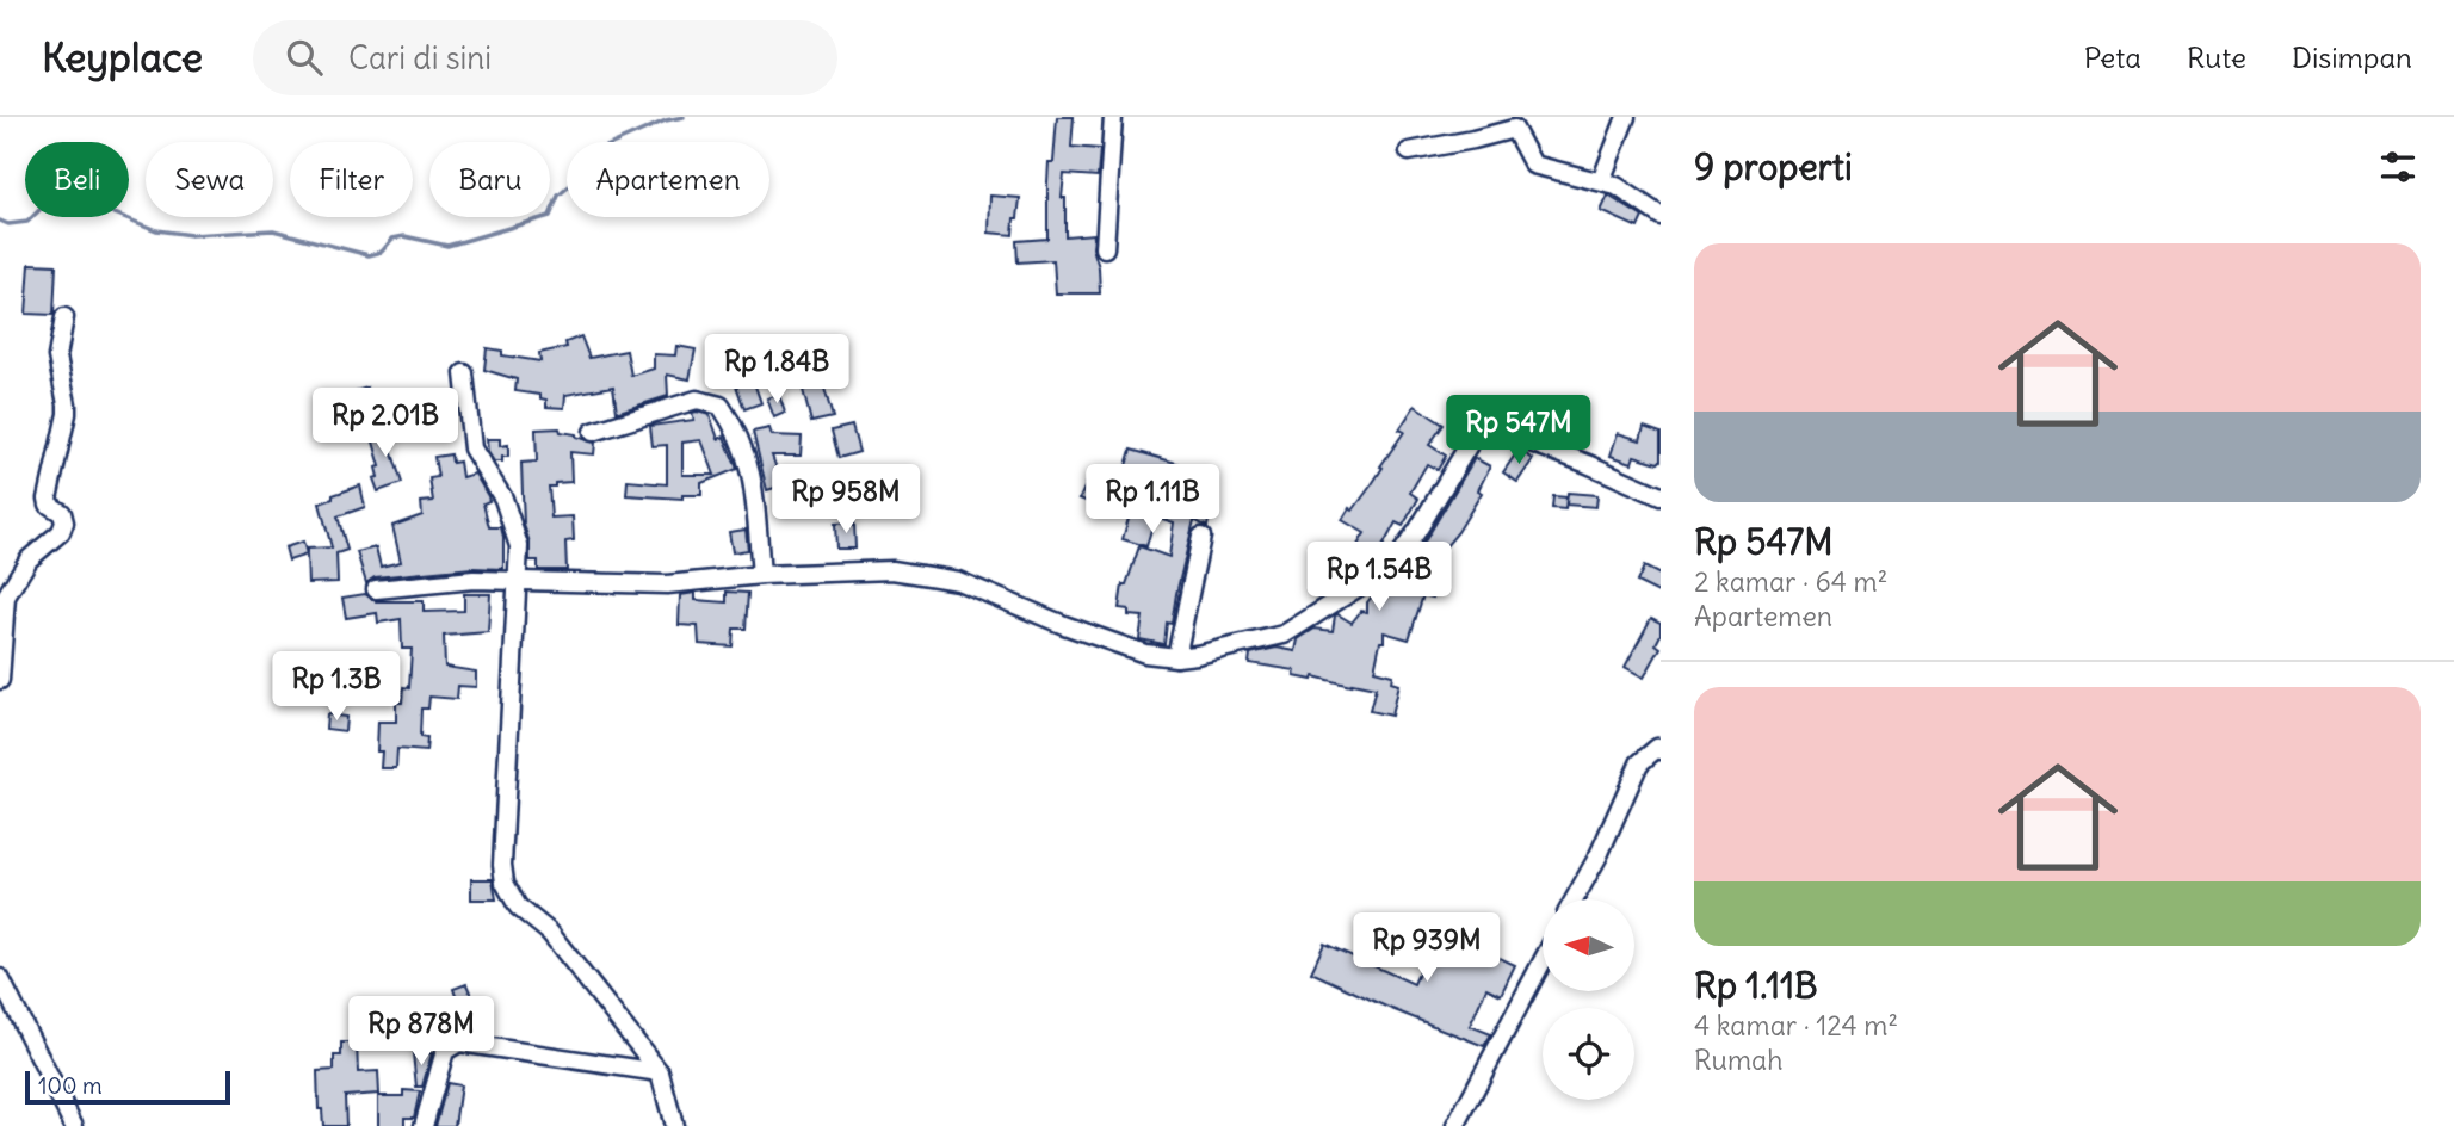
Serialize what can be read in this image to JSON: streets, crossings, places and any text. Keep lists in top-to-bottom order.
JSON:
{
  "scale_bar": "100 m",
  "north": "left",
  "page": {
    "header": "Keyplace",
    "search": "Cari di sini",
    "nav": ["Peta", "Rute", "Disimpan"],
    "heading": "9 properti",
    "chip": [
      "Beli",
      "Sewa",
      "Filter",
      "Baru",
      "Apartemen"
    ],
    "list": [
      {
        "name": "Rp 547M",
        "note": "2 kamar · 64 m² · Apartemen"
      },
      {
        "name": "Rp 1.11B",
        "note": "4 kamar · 124 m² · Rumah"
      }
    ],
    "price": [
      "Rp 1.84B",
      "Rp 2.01B",
      "Rp 547M",
      "Rp 958M",
      "Rp 1.11B",
      "Rp 1.54B",
      "Rp 1.3B",
      "Rp 939M",
      "Rp 878M"
    ],
    "scale": "100 m"
  }
}
